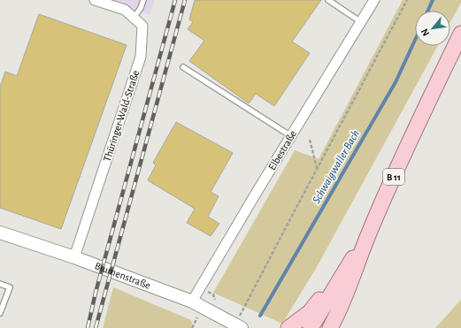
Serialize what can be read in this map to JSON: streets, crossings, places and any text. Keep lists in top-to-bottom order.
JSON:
{
  "streets": {
    "main road": ["B 11"],
    "street": ["Thüringer-Wald-Straße", "Elbestraße", "Blumenstraße"]
  },
  "crossings": [
    ["Thüringer-Wald-Straße", "Blumenstraße"],
    ["Elbestraße", "Blumenstraße"]
  ],
  "water": ["Schwaigwaller Bach"],
  "north": "bottom left"
}
